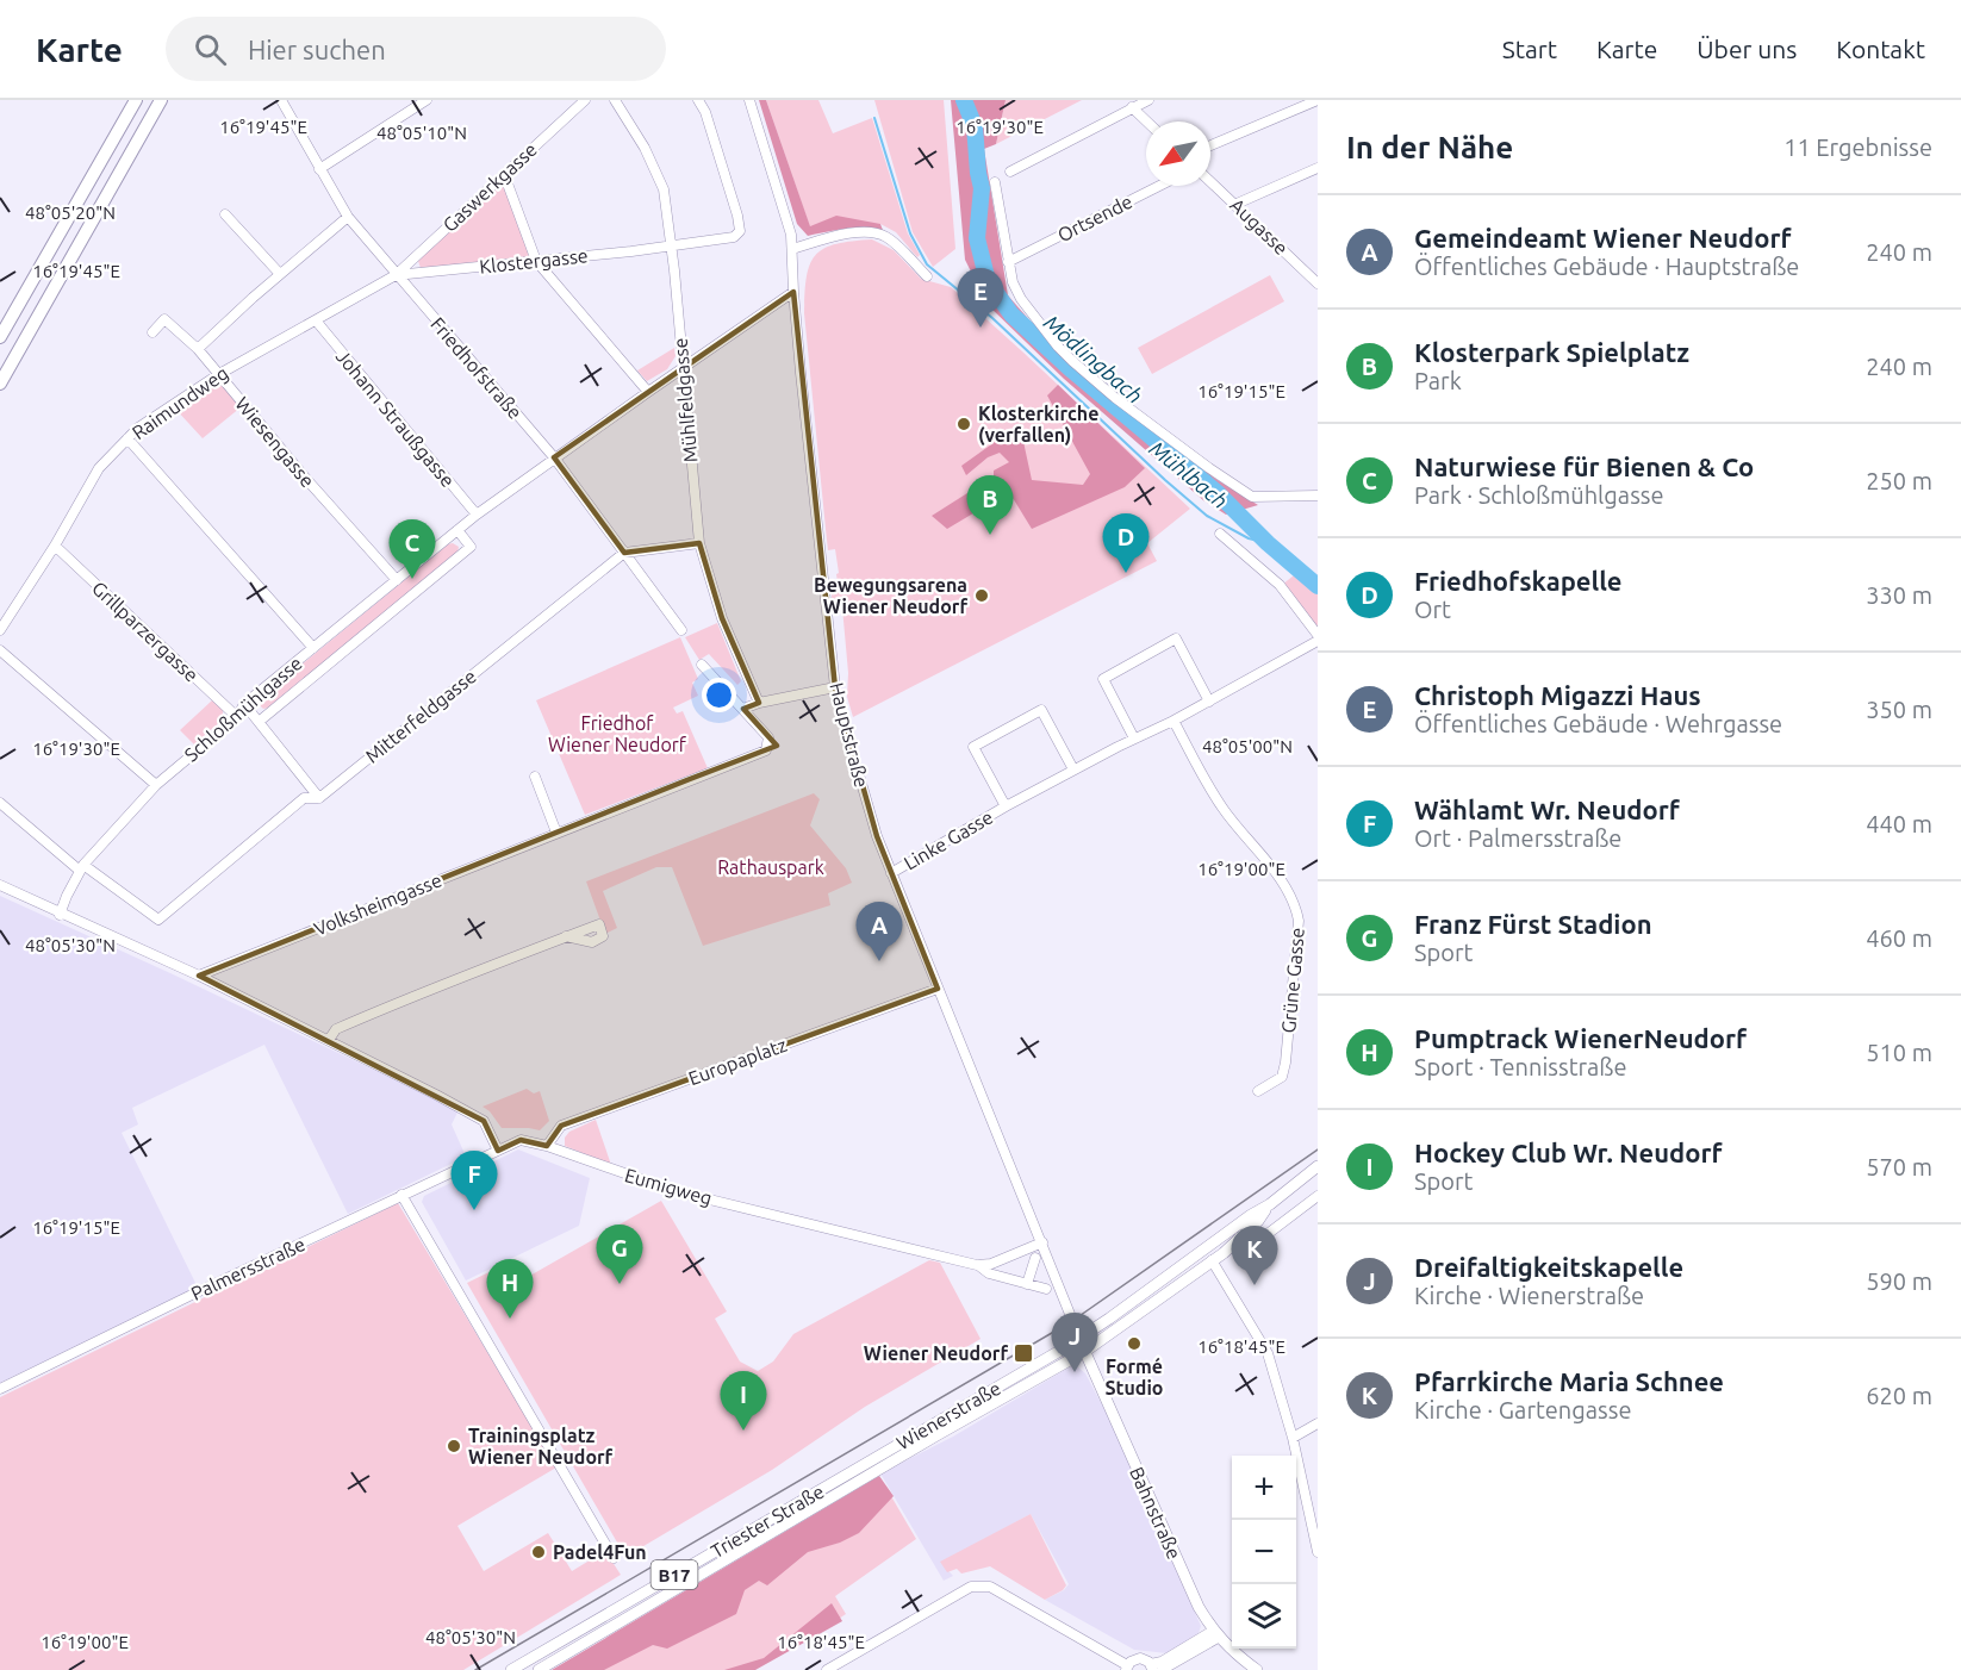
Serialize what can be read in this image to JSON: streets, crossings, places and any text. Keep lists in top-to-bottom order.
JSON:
{
  "streets": {
    "main road": [
      "Wienerstraße",
      "Bahnstraße",
      "Triester Straße",
      "B17"
    ],
    "street": [
      "Gaswerkgasse",
      "Ortsende",
      "Augasse",
      "Klostergasse",
      "Friedhofstraße",
      "Mühlfeldgasse",
      "Raimundweg",
      "Johann Straußgasse",
      "Wiesengasse",
      "Grillparzergasse",
      "Schloßmühlgasse",
      "Mitterfeldgasse",
      "Hauptstraße",
      "Linke Gasse",
      "Volksheimgasse",
      "Grüne Gasse",
      "Europaplatz",
      "Eumigweg",
      "Palmersstraße"
    ]
  },
  "crossings": [
    ["Gaswerkgasse", "Klostergasse"],
    ["Gaswerkgasse", "Friedhofstraße"],
    ["Gaswerkgasse", "Raimundweg"],
    ["Klostergasse", "Friedhofstraße"],
    ["Klostergasse", "Mühlfeldgasse"],
    ["Klostergasse", "Raimundweg"],
    ["Friedhofstraße", "Raimundweg"],
    ["Friedhofstraße", "Schloßmühlgasse"],
    ["Friedhofstraße", "Mitterfeldgasse"],
    ["Mühlfeldgasse", "Schloßmühlgasse"],
    ["Raimundweg", "Johann Straußgasse"],
    ["Raimundweg", "Wiesengasse"],
    ["Raimundweg", "Grillparzergasse"],
    ["Johann Straußgasse", "Schloßmühlgasse"],
    ["Wiesengasse", "Schloßmühlgasse"],
    ["Grillparzergasse", "Schloßmühlgasse"],
    ["Schloßmühlgasse", "Mitterfeldgasse"],
    ["Schloßmühlgasse", "Hauptstraße"],
    ["Hauptstraße", "Linke Gasse"],
    ["Hauptstraße", "Europaplatz"],
    ["Hauptstraße", "Eumigweg"],
    ["Hauptstraße", "Wienerstraße"],
    ["Hauptstraße", "Bahnstraße"],
    ["Linke Gasse", "Grüne Gasse"],
    ["Europaplatz", "Eumigweg"],
    ["Eumigweg", "Palmersstraße"],
    ["Wienerstraße", "Bahnstraße"],
    ["Wienerstraße", "Triester Straße"]
  ],
  "water": ["Mödlingbach", "Mühlbach"],
  "parks": ["Friedhof Wiener Neudorf", "Rathauspark"],
  "places": {
    "other": [
      "Klosterkirche (verfallen)",
      "Bewegungsarena Wiener Neudorf",
      "Formé Studio",
      "Trainingsplatz Wiener Neudorf",
      "Padel4Fun"
    ],
    "transit": ["Wiener Neudorf"]
  },
  "north": "bottom left",
  "page": {
    "header": "Karte",
    "search": "Hier suchen",
    "nav": [
      "Start",
      "Karte",
      "Über uns",
      "Kontakt"
    ],
    "heading": ["In der Nähe", "11 Ergebnisse"],
    "list": [
      {
        "mark": "A",
        "name": "Gemeindeamt Wiener Neudorf",
        "note": "Öffentliches Gebäude · Hauptstraße",
        "value": "240 m"
      },
      {
        "mark": "B",
        "name": "Klosterpark Spielplatz",
        "note": "Park",
        "value": "240 m"
      },
      {
        "mark": "C",
        "name": "Naturwiese für Bienen & Co",
        "note": "Park · Schloßmühlgasse",
        "value": "250 m"
      },
      {
        "mark": "D",
        "name": "Friedhofskapelle",
        "note": "Ort",
        "value": "330 m"
      },
      {
        "mark": "E",
        "name": "Christoph Migazzi Haus",
        "note": "Öffentliches Gebäude · Wehrgasse",
        "value": "350 m"
      },
      {
        "mark": "F",
        "name": "Wählamt Wr. Neudorf",
        "note": "Ort · Palmersstraße",
        "value": "440 m"
      },
      {
        "mark": "G",
        "name": "Franz Fürst Stadion",
        "note": "Sport",
        "value": "460 m"
      },
      {
        "mark": "H",
        "name": "Pumptrack WienerNeudorf",
        "note": "Sport · Tennisstraße",
        "value": "510 m"
      },
      {
        "mark": "I",
        "name": "Hockey Club Wr. Neudorf",
        "note": "Sport",
        "value": "570 m"
      },
      {
        "mark": "J",
        "name": "Dreifaltigkeitskapelle",
        "note": "Kirche · Wienerstraße",
        "value": "590 m"
      },
      {
        "mark": "K",
        "name": "Pfarrkirche Maria Schnee",
        "note": "Kirche · Gartengasse",
        "value": "620 m"
      }
    ],
    "pins": [
      "E",
      "B",
      "D",
      "C",
      "A",
      "F",
      "G",
      "K",
      "H",
      "J",
      "I"
    ],
    "map_buttons": ["+", "−"]
  },
  "coordinates": [
    "16°19'45\"E",
    "16°19'30\"E",
    "48°05'10\"N",
    "48°05'20\"N",
    "16°19'15\"E",
    "48°05'00\"N",
    "16°19'00\"E",
    "48°05'30\"N",
    "16°18'45\"E"
  ]
}
